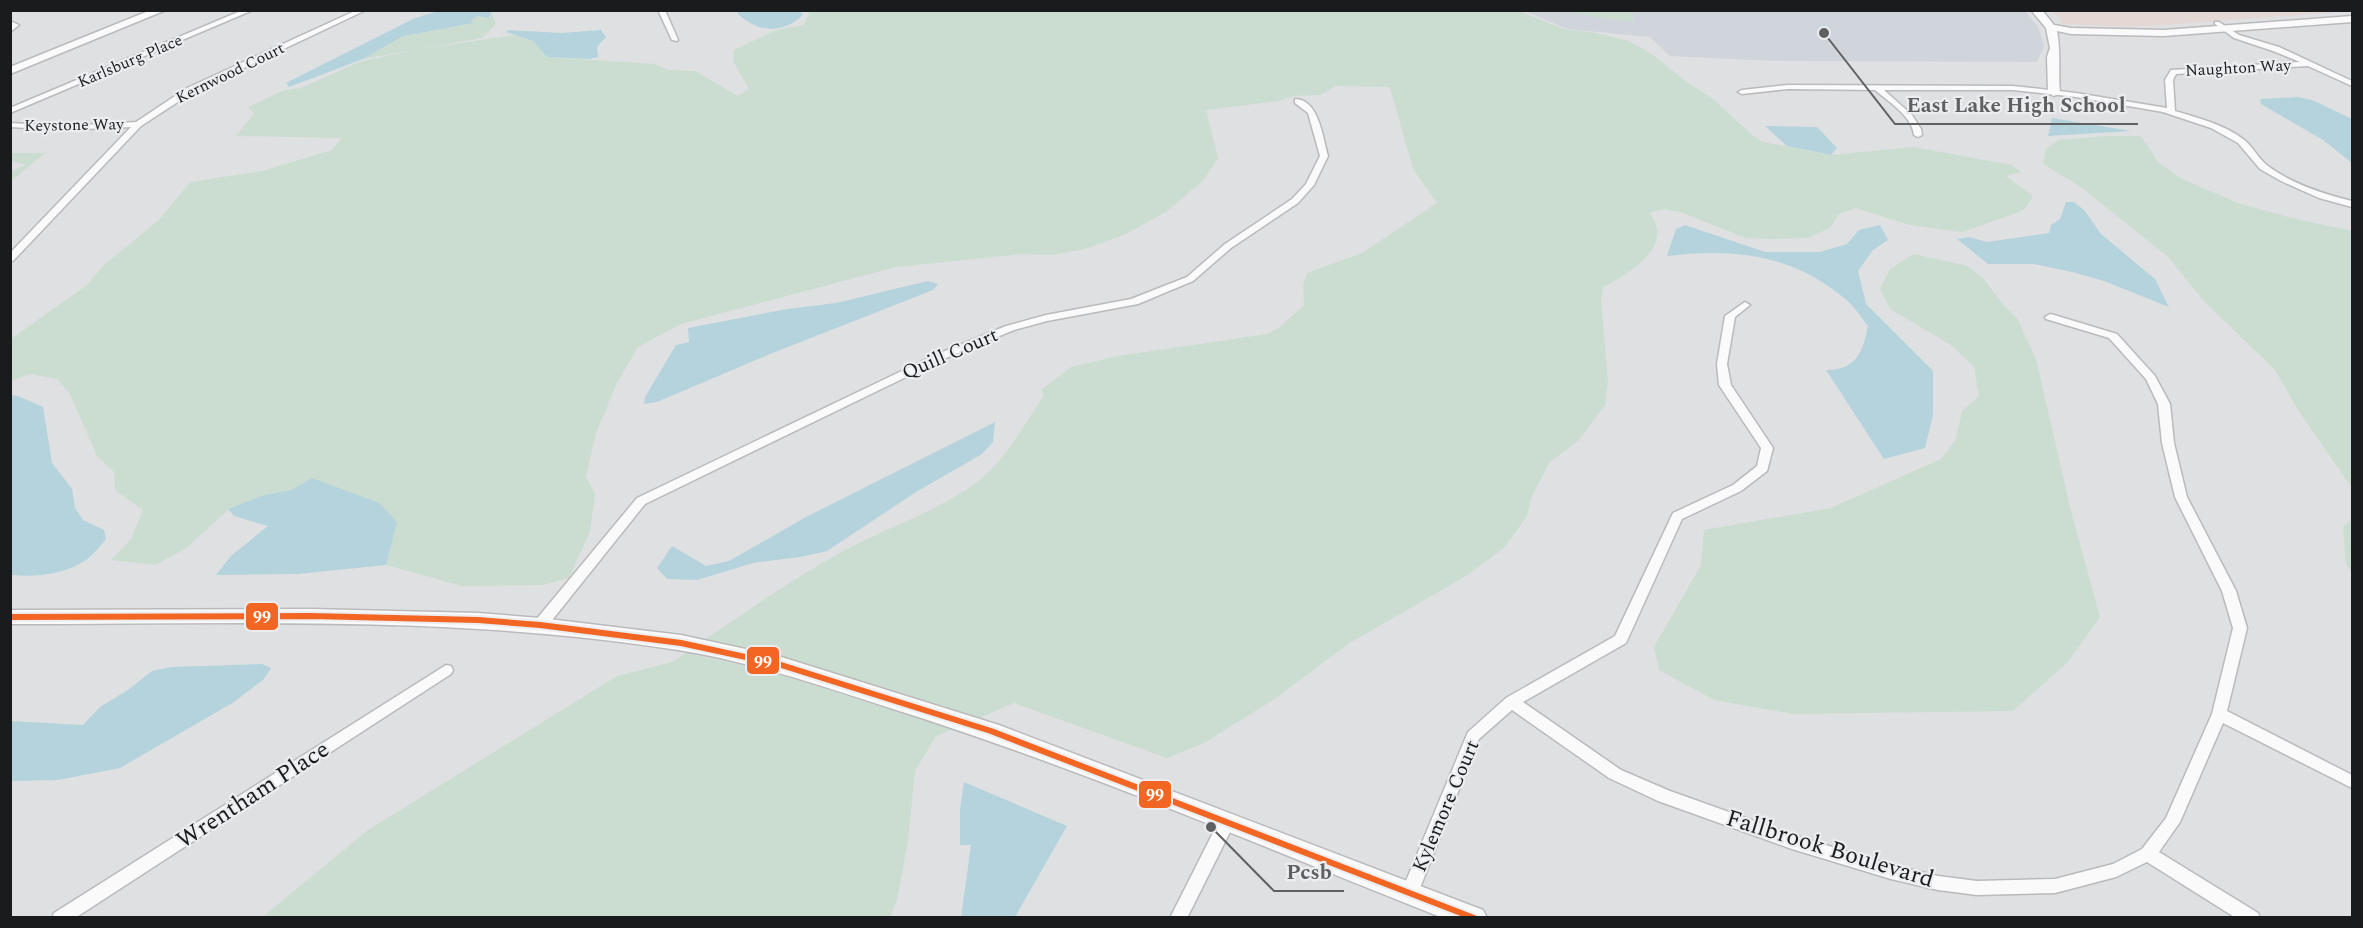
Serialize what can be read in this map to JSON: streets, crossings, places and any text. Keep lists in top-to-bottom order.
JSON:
{
  "streets": {
    "street": [
      "Karlsburg Place",
      "Naughton Way",
      "Kernwood Court",
      "Keystone Way",
      "Quill Court",
      "Wrentham Place",
      "Kylemore Court",
      "Fallbrook Boulevard"
    ]
  },
  "crossings": [
    ["Kernwood Court", "Keystone Way"],
    ["Kylemore Court", "Fallbrook Boulevard"]
  ],
  "places": ["East Lake High School", "Pcsb"],
  "lines": ["transit line 99"]
}
